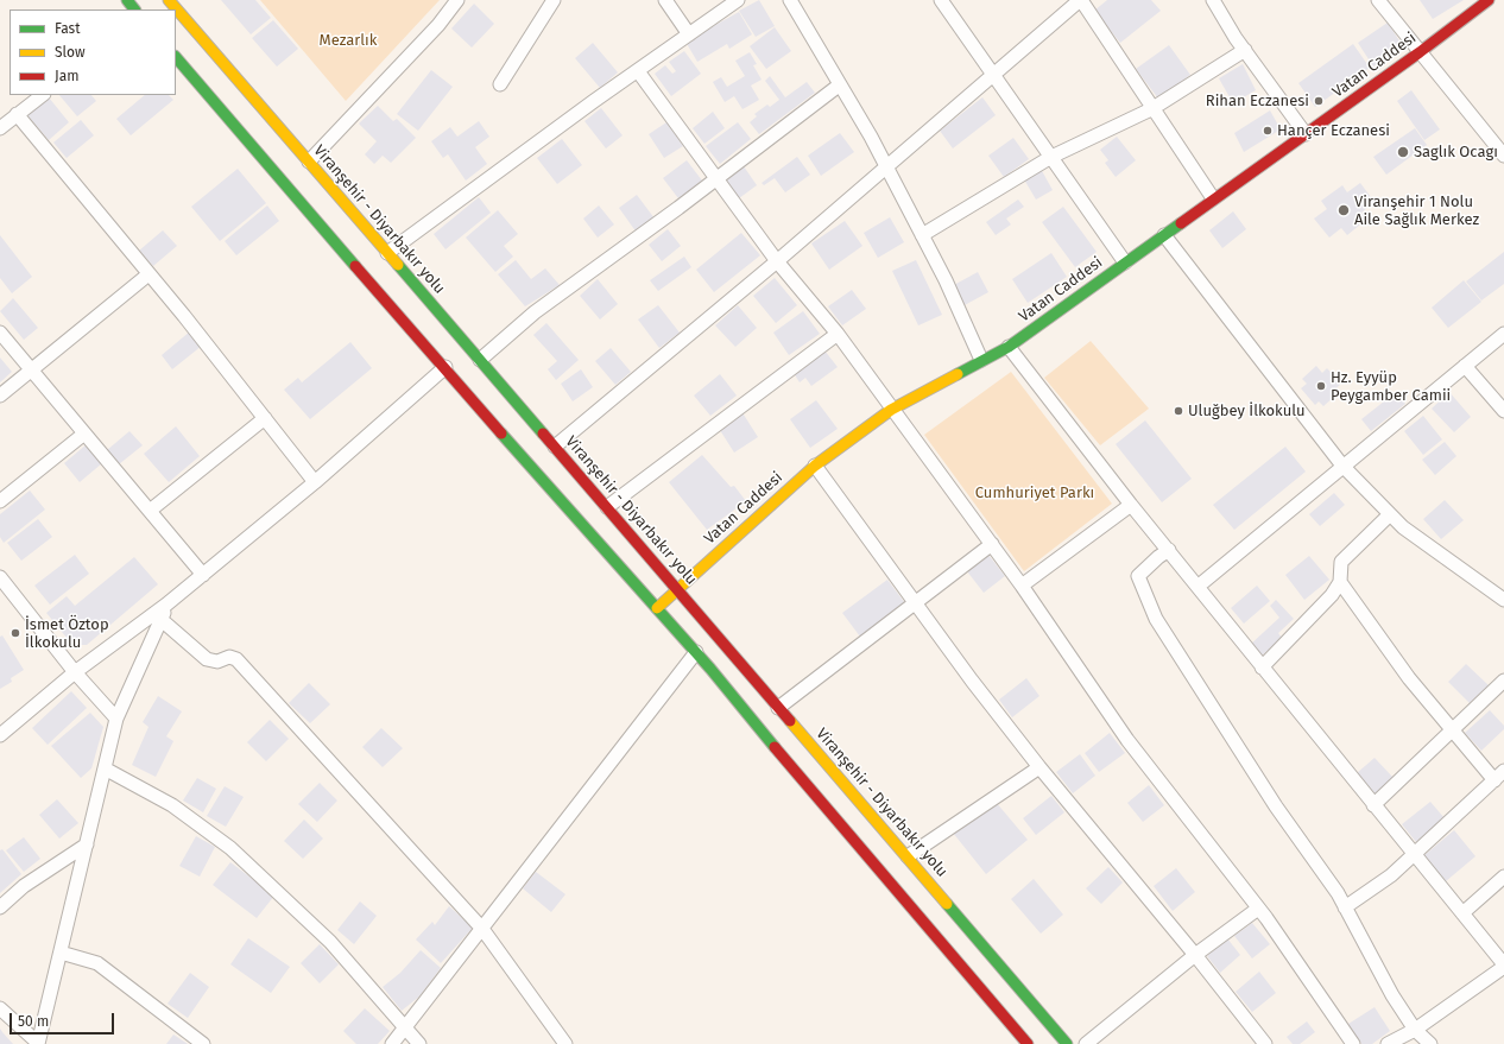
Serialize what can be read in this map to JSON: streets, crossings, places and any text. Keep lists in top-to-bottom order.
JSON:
{
  "streets": {
    "main road": ["Vatan Caddesi", "Viranşehir - Diyarbakır yolu"]
  },
  "crossings": [
    ["Vatan Caddesi", "Viranşehir - Diyarbakır yolu"]
  ],
  "parks": ["Mezarlık", "Cumhuriyet Parkı"],
  "places": [
    "Rihan Eczanesi",
    "Hançer Eczanesi",
    "Saglık Ocagı",
    "Viranşehir 1 Nolu Aile Sağlık Merkez",
    "Hz. Eyyüp Peygamber Camii",
    "Uluğbey İlkokulu",
    "İsmet Öztop İlkokulu"
  ],
  "legend": ["Fast", "Slow", "Jam"],
  "scale_bar": "50 m"
}
